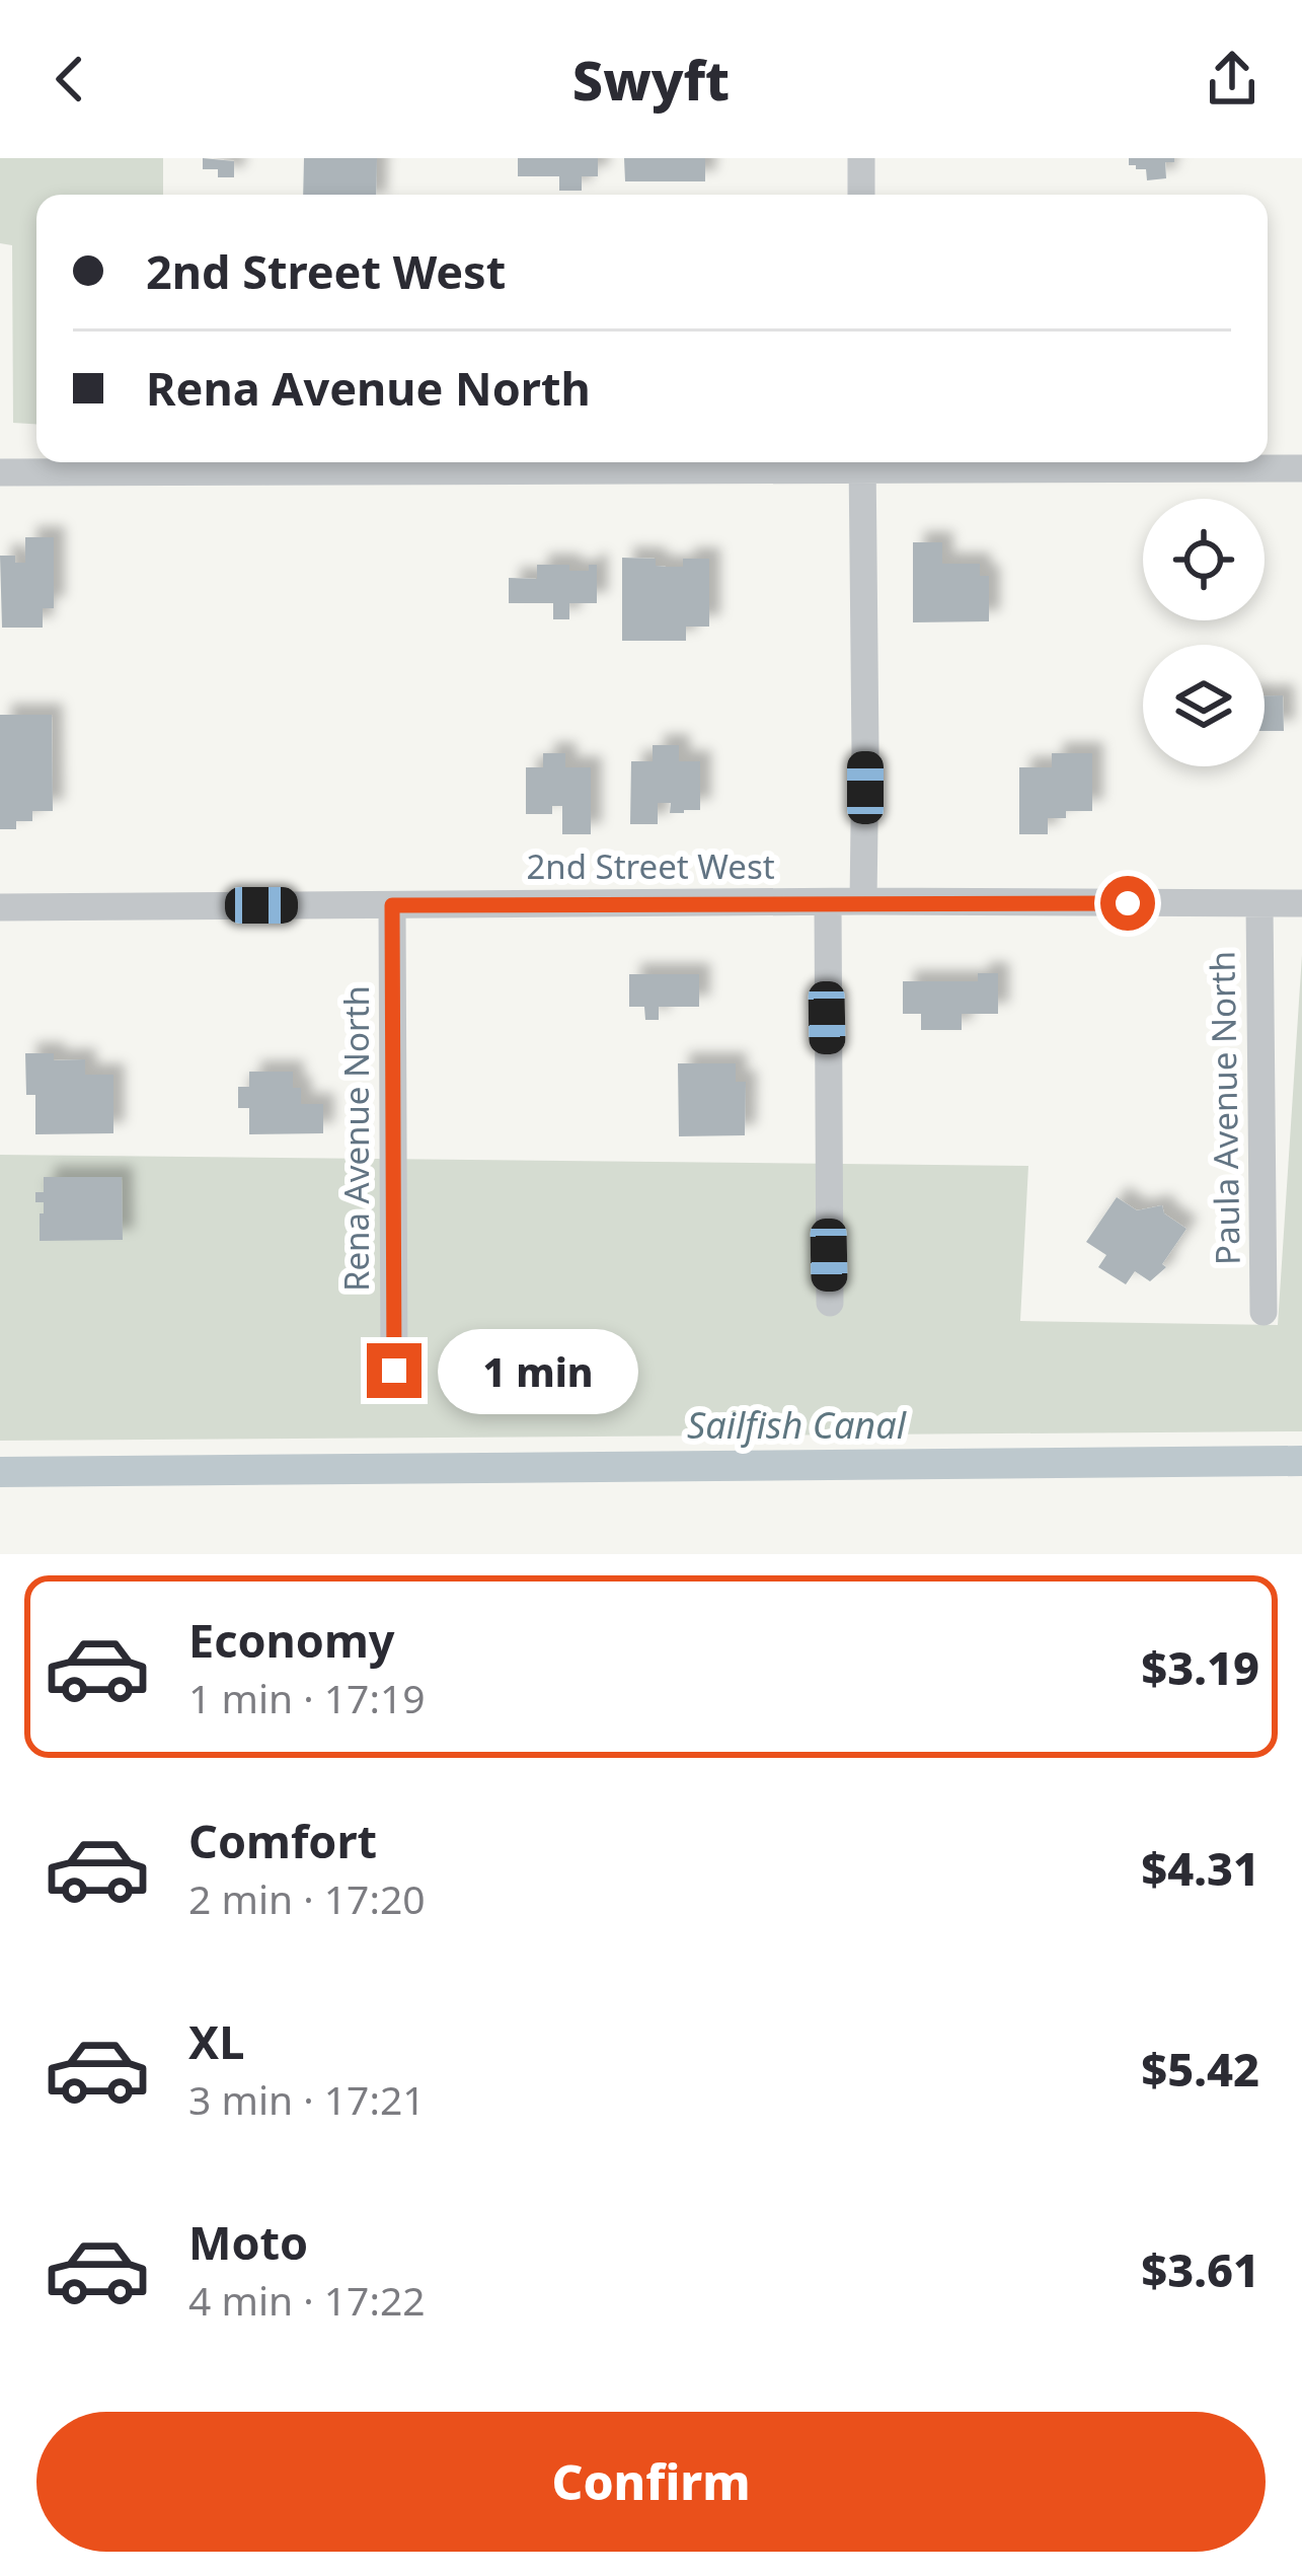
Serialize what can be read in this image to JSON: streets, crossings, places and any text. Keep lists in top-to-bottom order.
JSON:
{
  "streets": {
    "street": ["2nd Street West", "Paula Avenue North", "Rena Avenue North"]
  },
  "crossings": [
    ["2nd Street West", "Paula Avenue North"],
    ["2nd Street West", "Rena Avenue North"]
  ],
  "water": ["Sailfish Canal"],
  "page": {
    "header": "Swyft",
    "banner": ["2nd Street West", "Rena Avenue North"],
    "bubble": "1 min",
    "list": [
      {
        "name": "Economy",
        "note": "1 min · 17:19",
        "value": "$3.19"
      },
      {
        "name": "Comfort",
        "note": "2 min · 17:20",
        "value": "$4.31"
      },
      {
        "name": "XL",
        "note": "3 min · 17:21",
        "value": "$5.42"
      },
      {
        "name": "Moto",
        "note": "4 min · 17:22",
        "value": "$3.61"
      }
    ],
    "buttons": "Confirm"
  }
}
